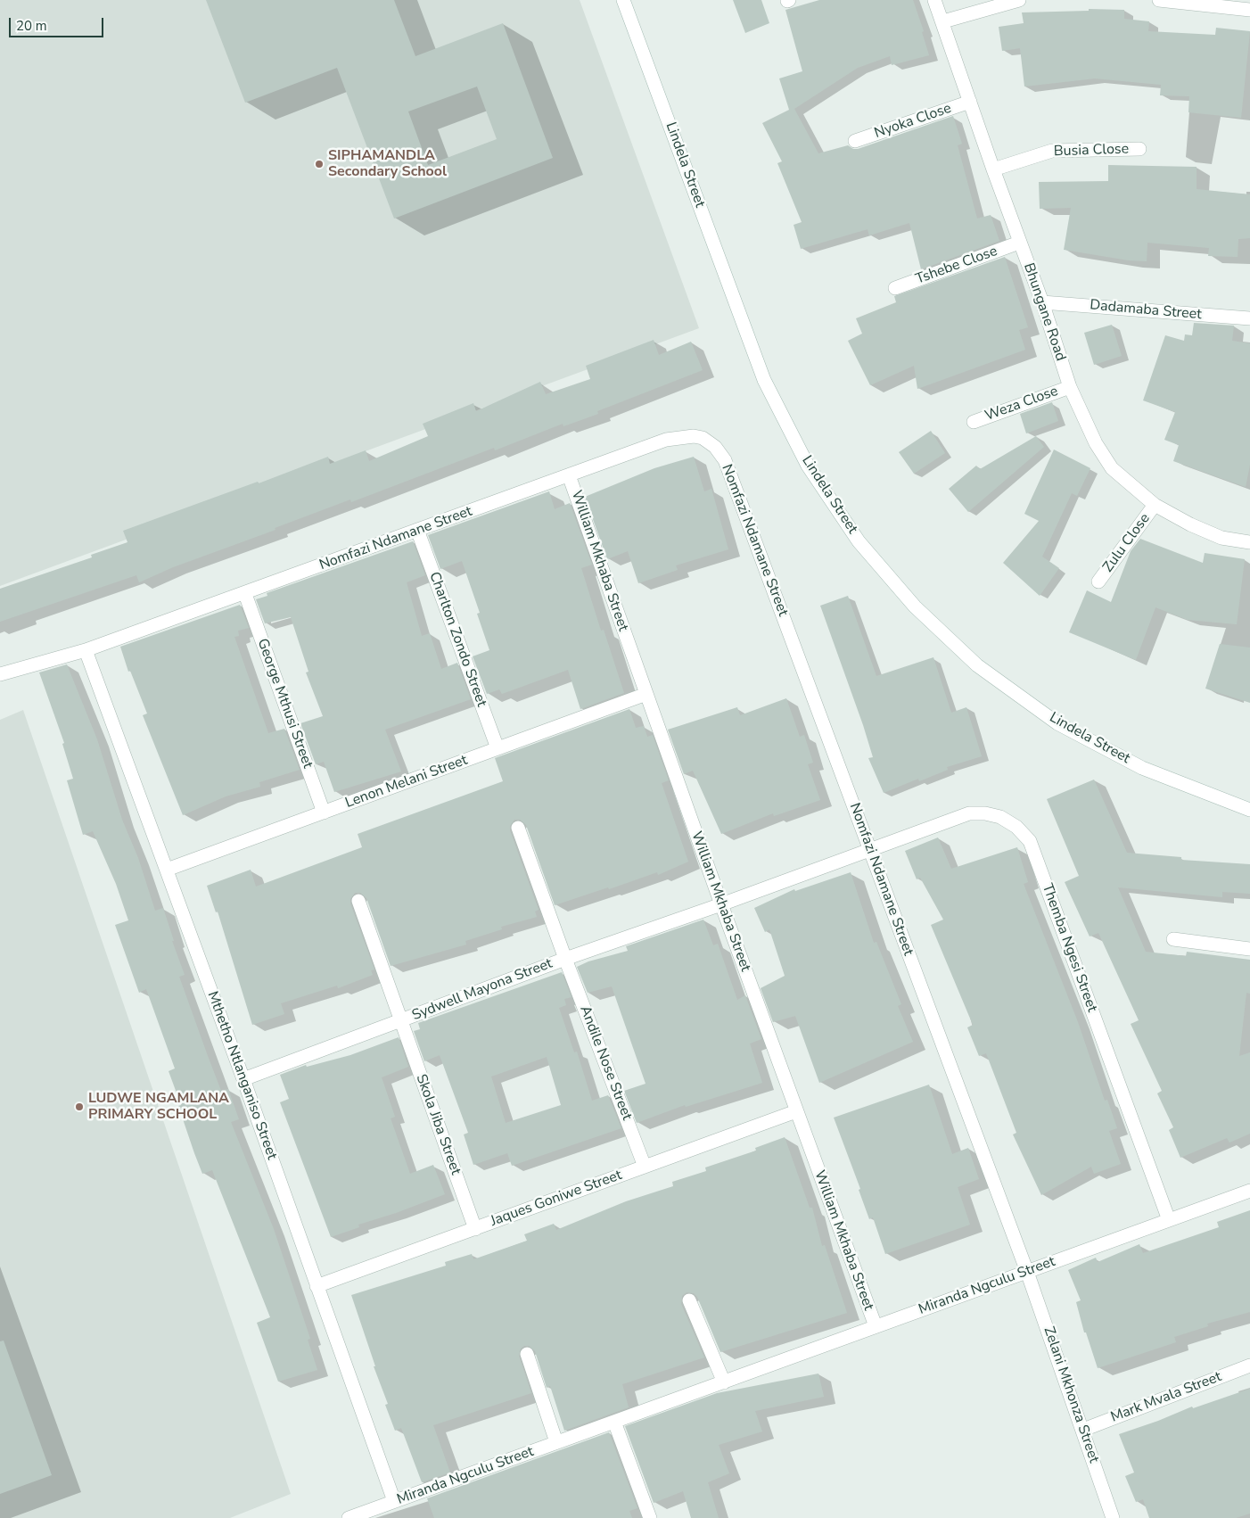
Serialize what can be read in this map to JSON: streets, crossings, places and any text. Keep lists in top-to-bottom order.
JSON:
{
  "streets": {
    "street": [
      "Nyoka Close",
      "Busia Close",
      "Lindela Street",
      "Tshebe Close",
      "Dadamaba Street",
      "Bhungane Road",
      "Weza Close",
      "Nomfazi Ndamane Street",
      "Zulu Close",
      "William Mkhaba Street",
      "Charlton Zondo Street",
      "George Mthusi Street",
      "Lenon Melani Street",
      "Themba Ngesi Street",
      "Sydwell Mayona Street",
      "Andile Nose Street",
      "Mthetho Ntlanganiso Street",
      "Skola Jiba Street",
      "Jaques Goniwe Street",
      "Miranda Ngculu Street",
      "Zelani Mkhonza Street",
      "Mark Mvala Street"
    ]
  },
  "crossings": [
    ["Nyoka Close", "Bhungane Road"],
    ["Busia Close", "Bhungane Road"],
    ["Tshebe Close", "Bhungane Road"],
    ["Dadamaba Street", "Bhungane Road"],
    ["Bhungane Road", "Weza Close"],
    ["Bhungane Road", "Zulu Close"],
    ["Nomfazi Ndamane Street", "William Mkhaba Street"],
    ["Nomfazi Ndamane Street", "Charlton Zondo Street"],
    ["Nomfazi Ndamane Street", "George Mthusi Street"],
    ["Nomfazi Ndamane Street", "Themba Ngesi Street"],
    ["Nomfazi Ndamane Street", "Sydwell Mayona Street"],
    ["Nomfazi Ndamane Street", "Mthetho Ntlanganiso Street"],
    ["Nomfazi Ndamane Street", "Miranda Ngculu Street"],
    ["Nomfazi Ndamane Street", "Zelani Mkhonza Street"],
    ["William Mkhaba Street", "Lenon Melani Street"],
    ["William Mkhaba Street", "Sydwell Mayona Street"],
    ["William Mkhaba Street", "Jaques Goniwe Street"],
    ["William Mkhaba Street", "Miranda Ngculu Street"],
    ["Charlton Zondo Street", "Lenon Melani Street"],
    ["George Mthusi Street", "Lenon Melani Street"],
    ["Lenon Melani Street", "Mthetho Ntlanganiso Street"],
    ["Themba Ngesi Street", "Sydwell Mayona Street"],
    ["Themba Ngesi Street", "Miranda Ngculu Street"],
    ["Sydwell Mayona Street", "Andile Nose Street"],
    ["Sydwell Mayona Street", "Mthetho Ntlanganiso Street"],
    ["Sydwell Mayona Street", "Skola Jiba Street"],
    ["Andile Nose Street", "Jaques Goniwe Street"],
    ["Mthetho Ntlanganiso Street", "Jaques Goniwe Street"],
    ["Mthetho Ntlanganiso Street", "Miranda Ngculu Street"],
    ["Skola Jiba Street", "Jaques Goniwe Street"],
    ["Miranda Ngculu Street", "Zelani Mkhonza Street"],
    ["Zelani Mkhonza Street", "Mark Mvala Street"]
  ],
  "places": ["SIPHAMANDLA Secondary School", "LUDWE NGAMLANA PRIMARY SCHOOL"],
  "scale_bar": "20 m"
}
